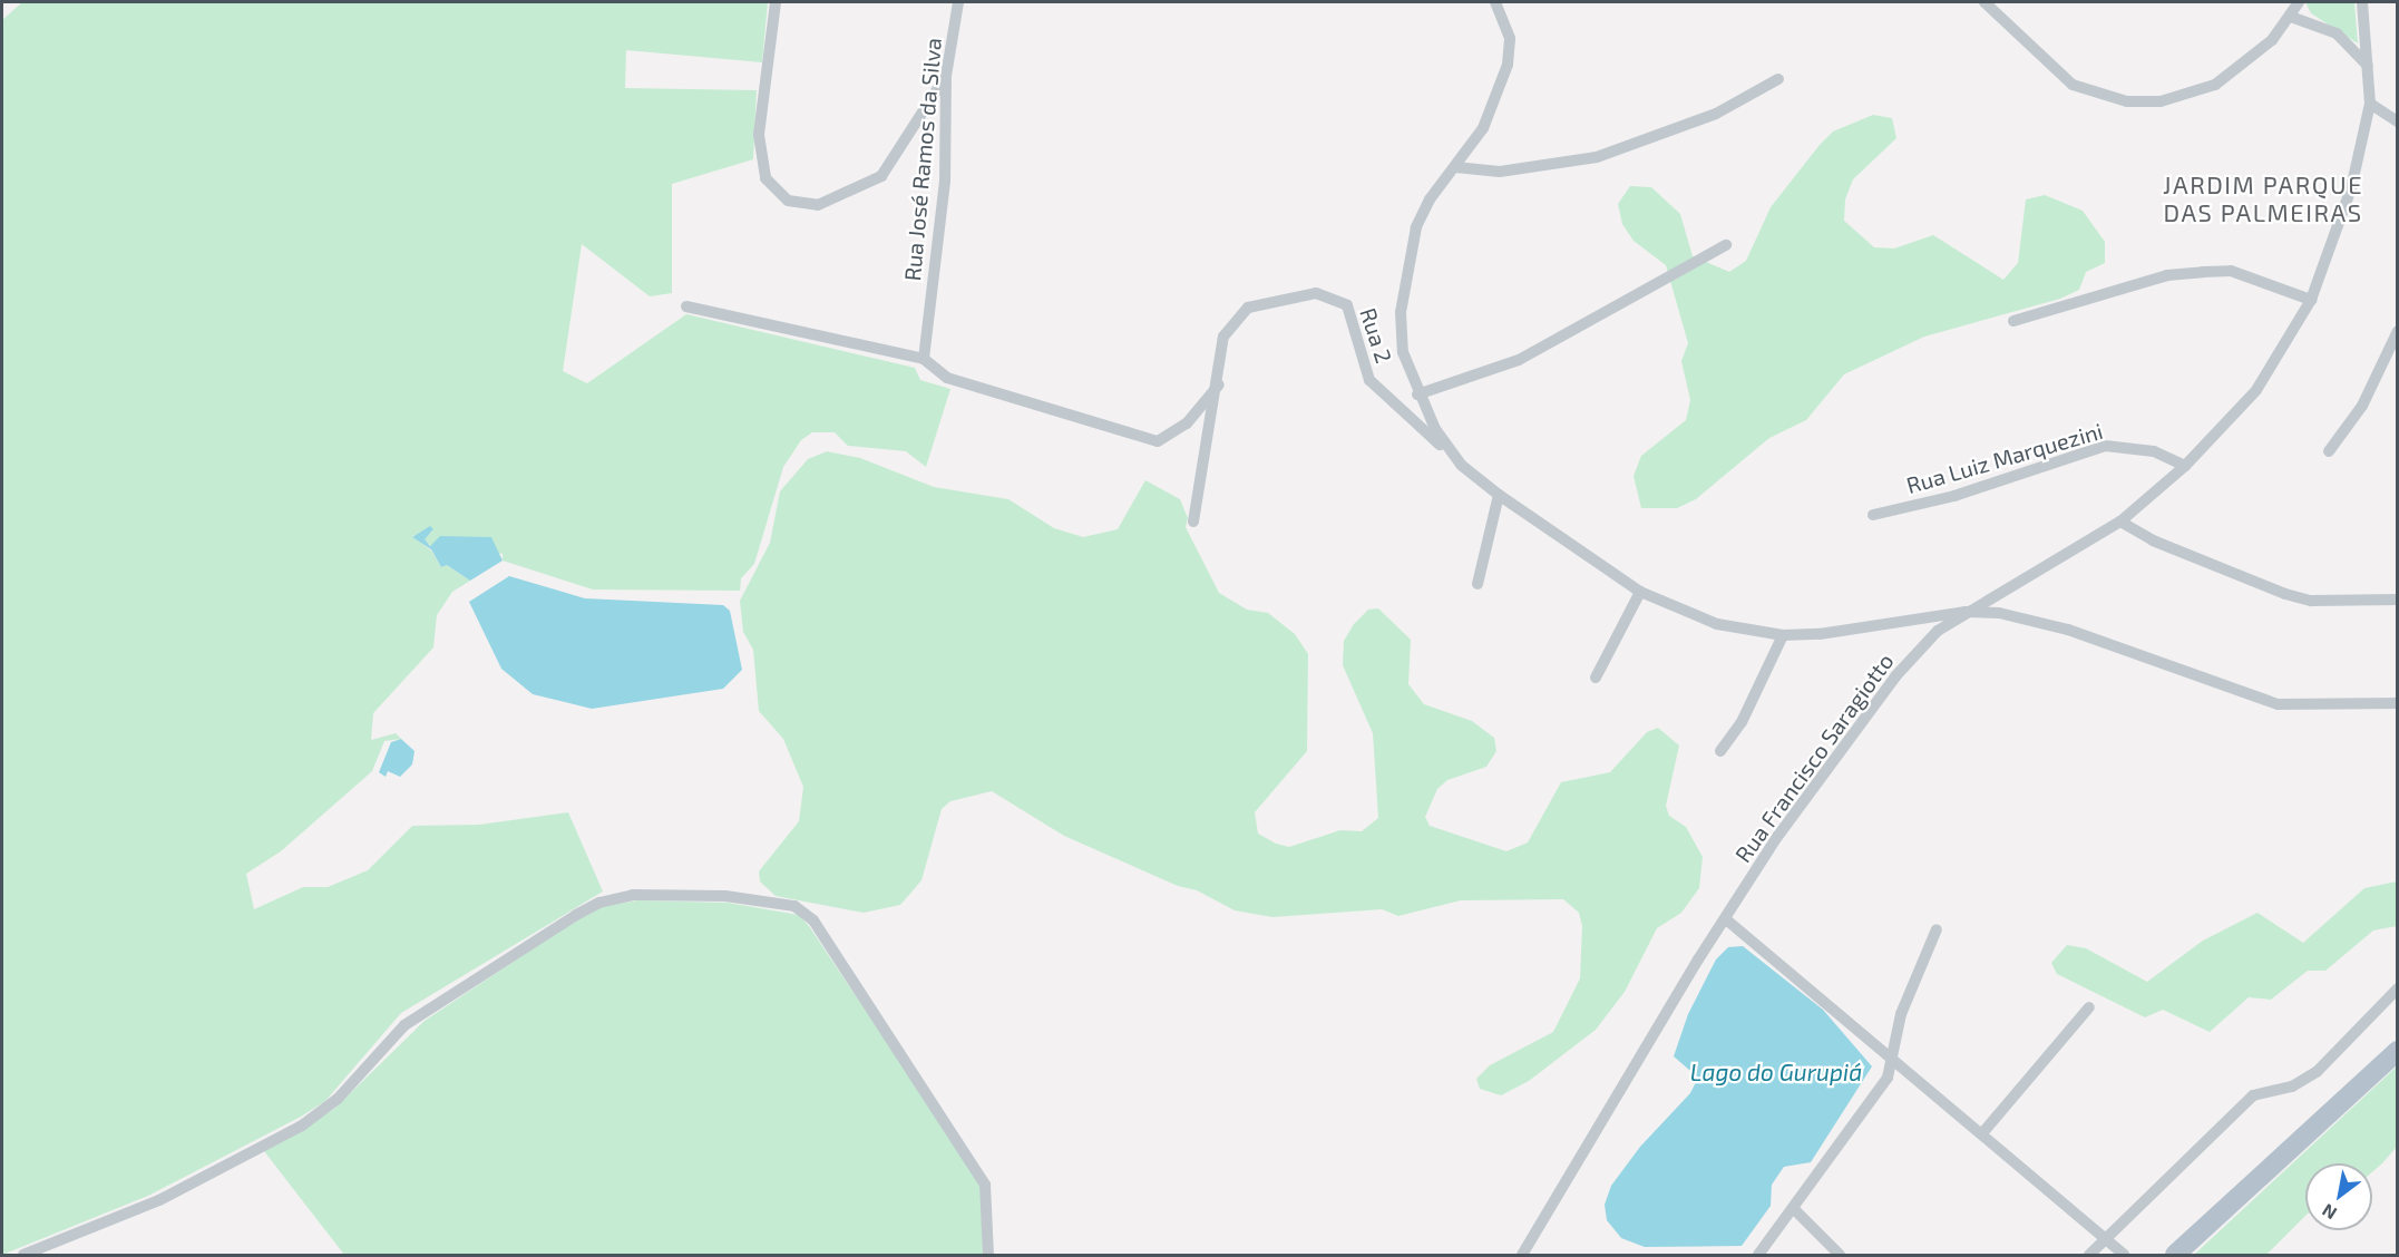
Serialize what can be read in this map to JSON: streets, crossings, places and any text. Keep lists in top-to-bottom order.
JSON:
{
  "streets": {
    "street": [
      "Rua José Ramos da Silva",
      "Rua 2",
      "Rua Luiz Marquezini",
      "Rua Francisco Saragiotto"
    ]
  },
  "crossings": [
    ["Rua Luiz Marquezini", "Rua Francisco Saragiotto"]
  ],
  "districts": ["JARDIM PARQUE DAS PALMEIRAS"],
  "water": ["Lago do Gurupiá"],
  "north": "bottom left"
}
